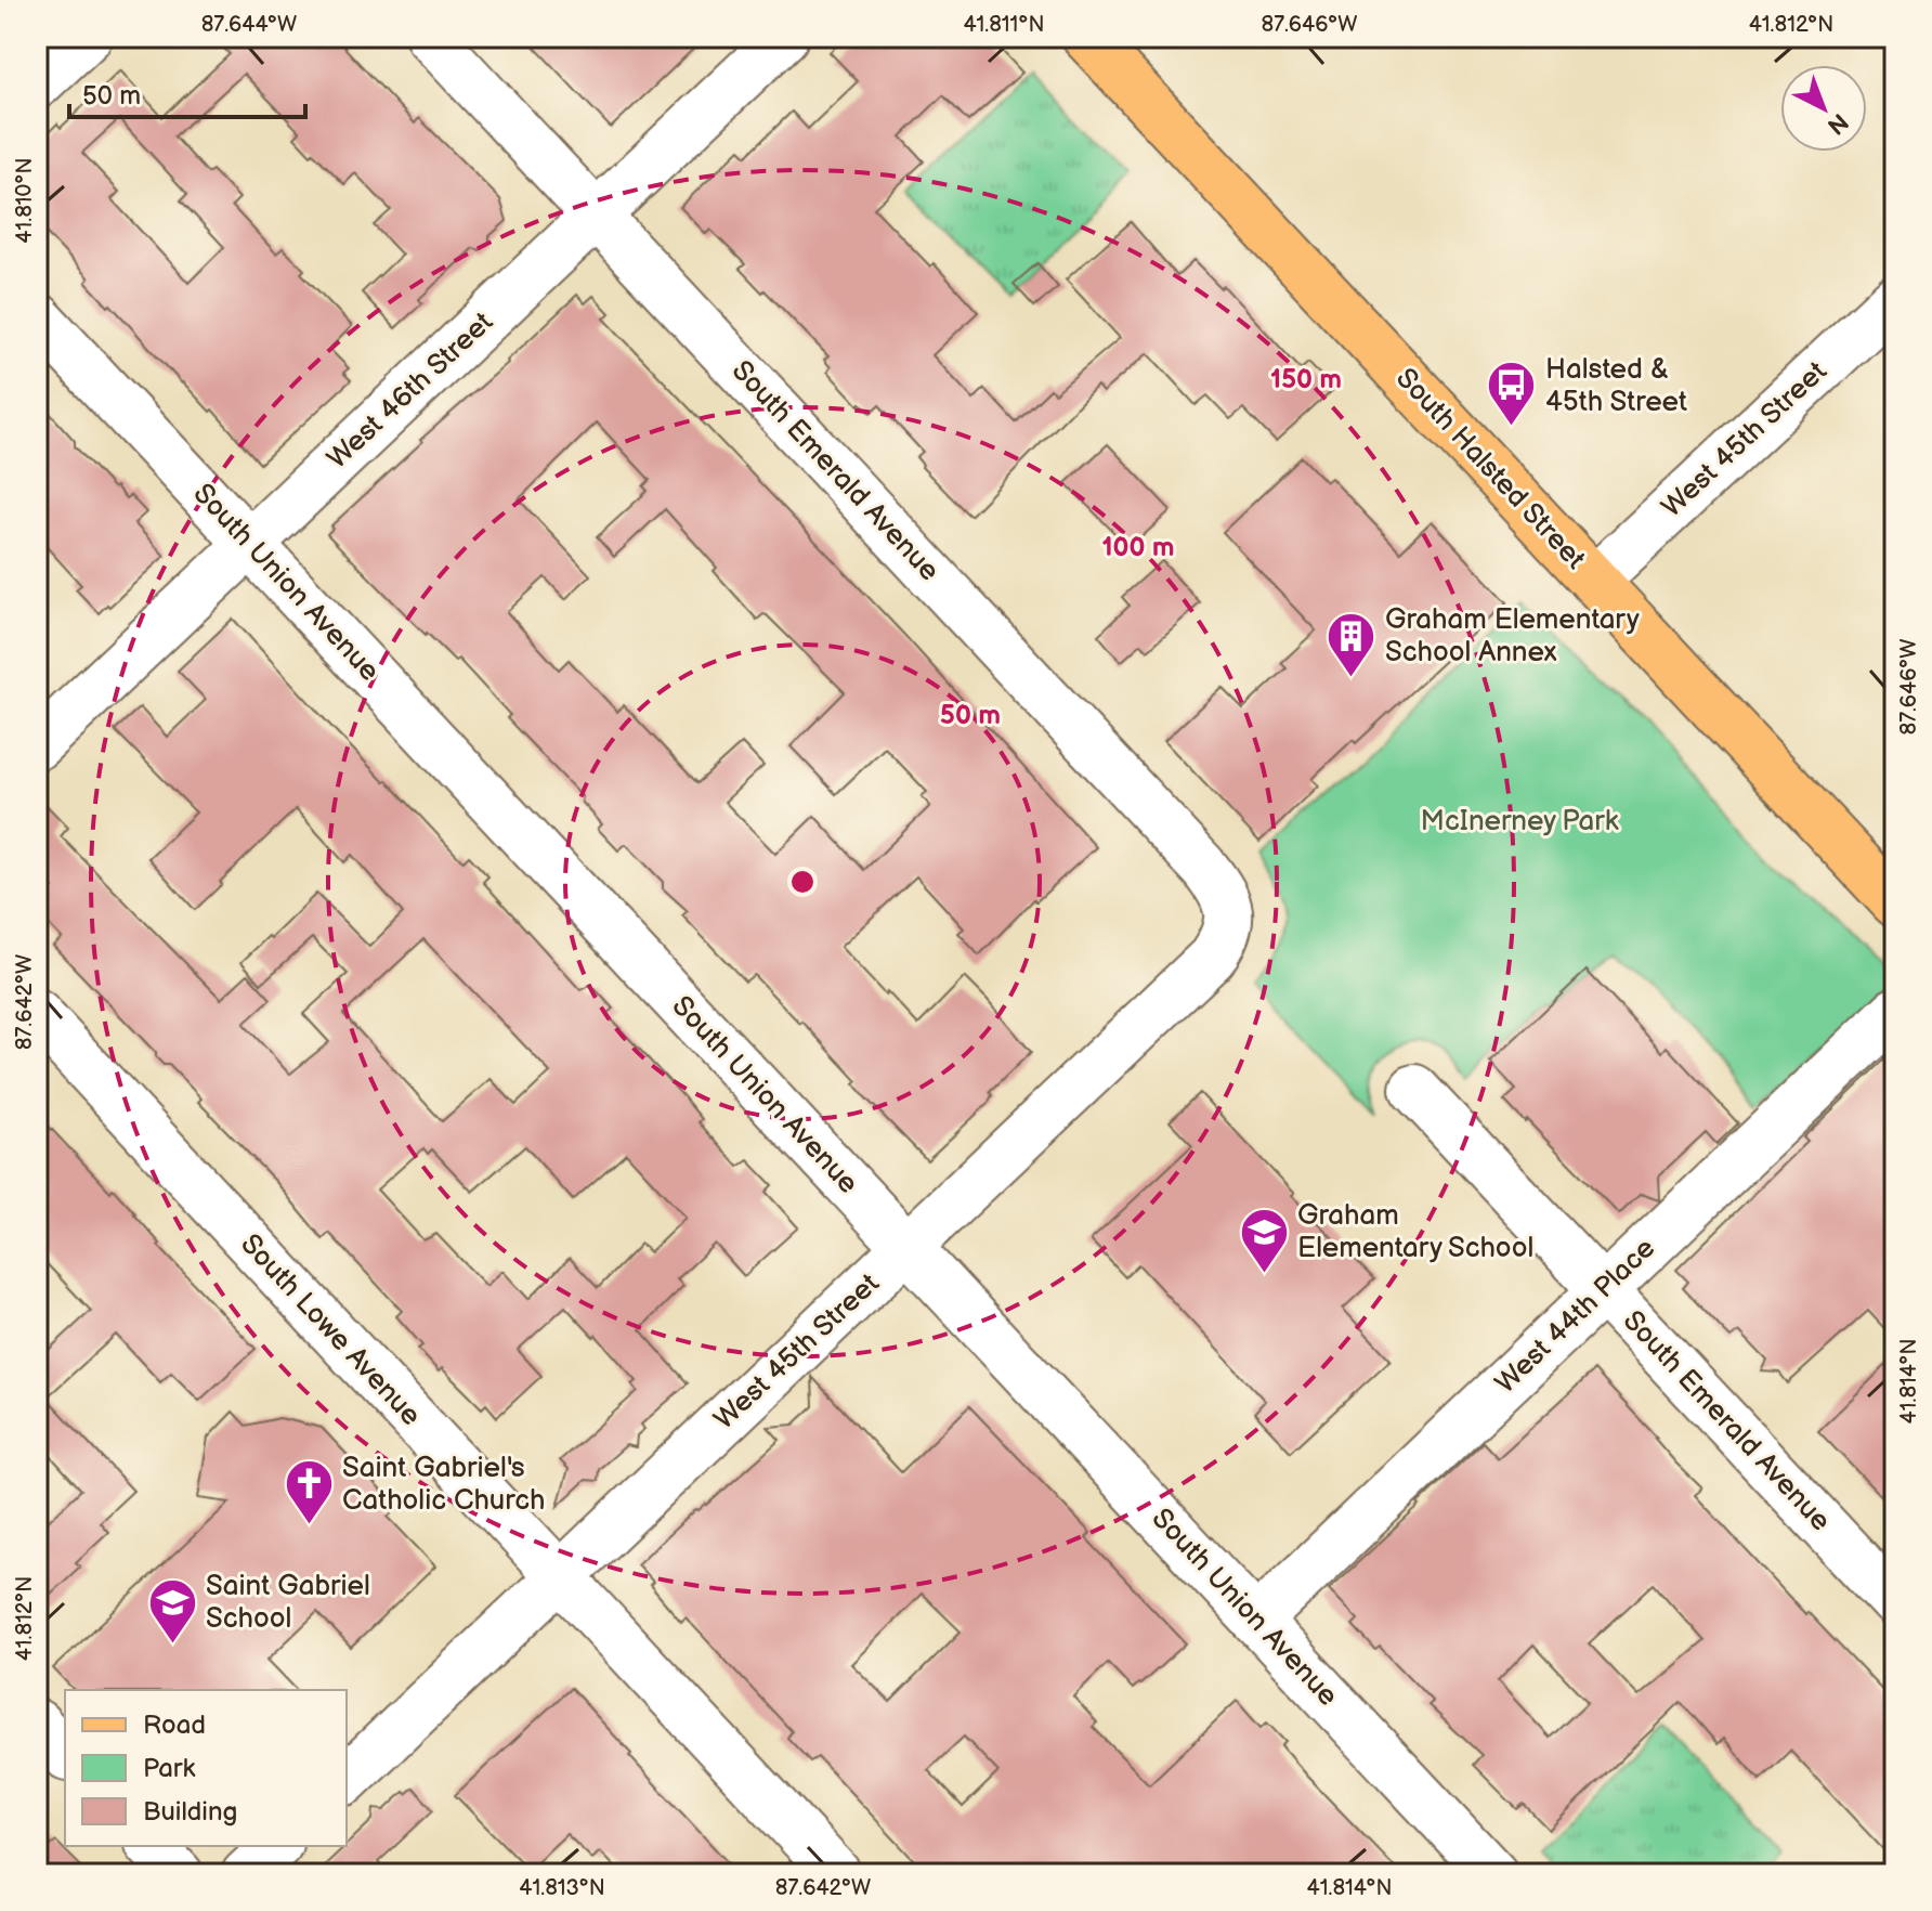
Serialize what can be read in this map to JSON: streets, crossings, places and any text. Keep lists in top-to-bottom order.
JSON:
{
  "streets": {
    "main road": ["South Halsted Street"],
    "street": [
      "West 46th Street",
      "West 45th Street",
      "South Emerald Avenue",
      "South Union Avenue",
      "West 44th Place",
      "South Lowe Avenue"
    ]
  },
  "crossings": [
    ["West 46th Street", "South Emerald Avenue"],
    ["West 46th Street", "South Union Avenue"],
    ["West 45th Street", "South Halsted Street"],
    ["West 45th Street", "South Emerald Avenue"],
    ["West 45th Street", "South Union Avenue"],
    ["West 45th Street", "South Lowe Avenue"],
    ["South Emerald Avenue", "West 44th Place"],
    ["South Union Avenue", "West 44th Place"]
  ],
  "parks": ["McInerney Park"],
  "places": {
    "bus stop": ["Halsted & 45th Street"],
    "building": ["Graham Elementary School Annex"],
    "school or university": ["Graham Elementary School", "Saint Gabriel School"],
    "church": ["Saint Gabriel's Catholic Church"]
  },
  "legend": ["Road", "Park", "Building"],
  "scale_bar": "50 m",
  "north": "bottom right",
  "coordinates": [
    "87.644°W",
    "41.811°N",
    "87.646°W",
    "41.812°N",
    "41.810°N",
    "87.642°W",
    "41.814°N",
    "41.813°N"
  ],
  "rings": ["150 m", "100 m", "50 m"]
}
